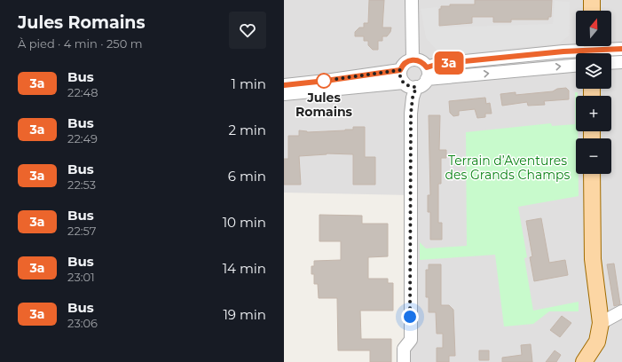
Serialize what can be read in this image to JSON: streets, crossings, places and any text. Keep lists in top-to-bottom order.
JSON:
{
  "parks": ["Terrain d’Aventures des Grands Champs"],
  "places": ["Jules Romains"],
  "lines": ["bus line 3a"],
  "north": "top",
  "page": {
    "heading": ["Jules Romains", "À pied · 4 min · 250 m"],
    "on_map": "3a",
    "map_buttons": ["+", "−"],
    "list": [
      {
        "mark": "3a",
        "name": "Bus",
        "note": "22:48",
        "value": "1 min"
      },
      {
        "mark": "3a",
        "name": "Bus",
        "note": "22:49",
        "value": "2 min"
      },
      {
        "mark": "3a",
        "name": "Bus",
        "note": "22:53",
        "value": "6 min"
      },
      {
        "mark": "3a",
        "name": "Bus",
        "note": "22:57",
        "value": "10 min"
      },
      {
        "mark": "3a",
        "name": "Bus",
        "note": "23:01",
        "value": "14 min"
      },
      {
        "mark": "3a",
        "name": "Bus",
        "note": "23:06",
        "value": "19 min"
      }
    ]
  }
}
